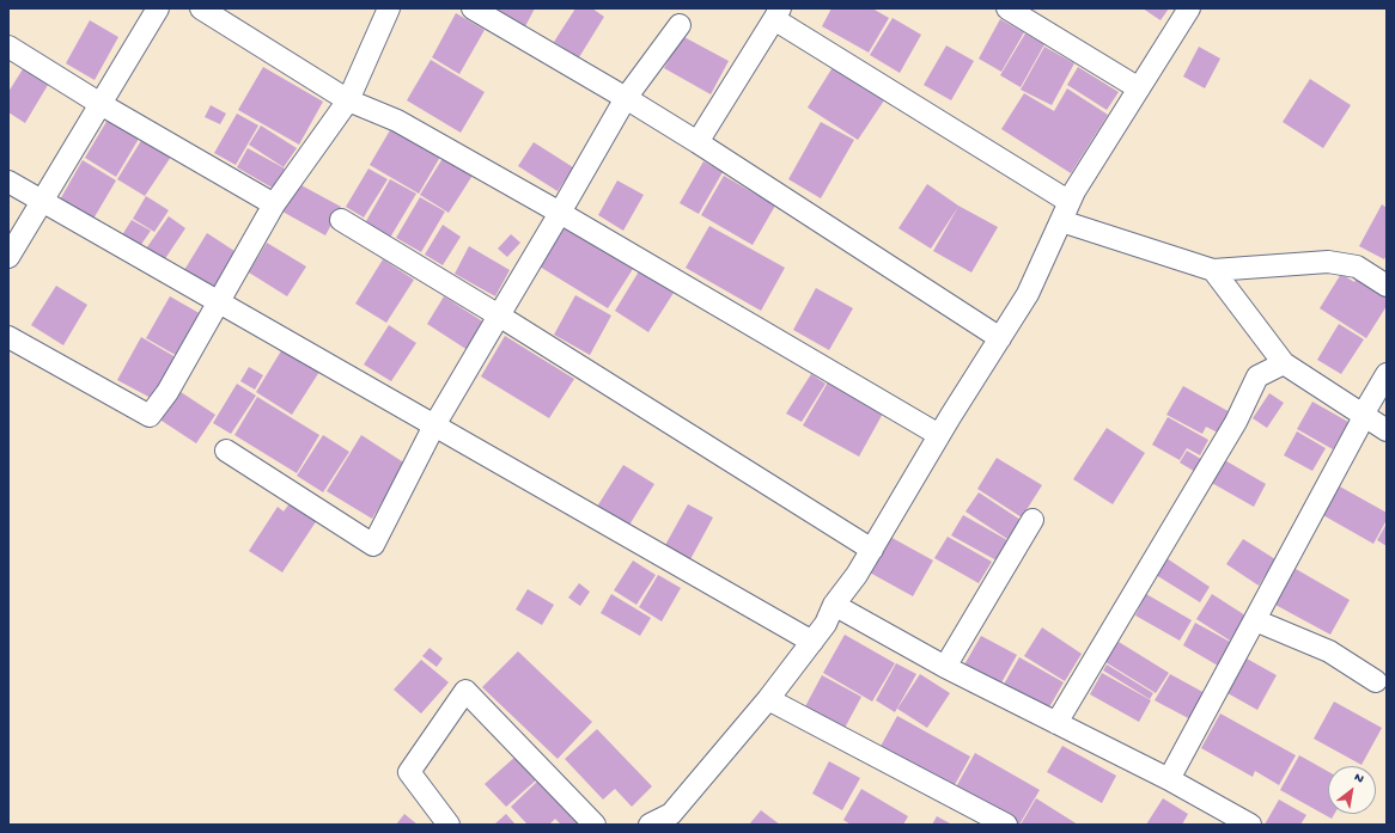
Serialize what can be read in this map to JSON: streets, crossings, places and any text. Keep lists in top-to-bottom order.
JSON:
{
  "north": "top right"
}
